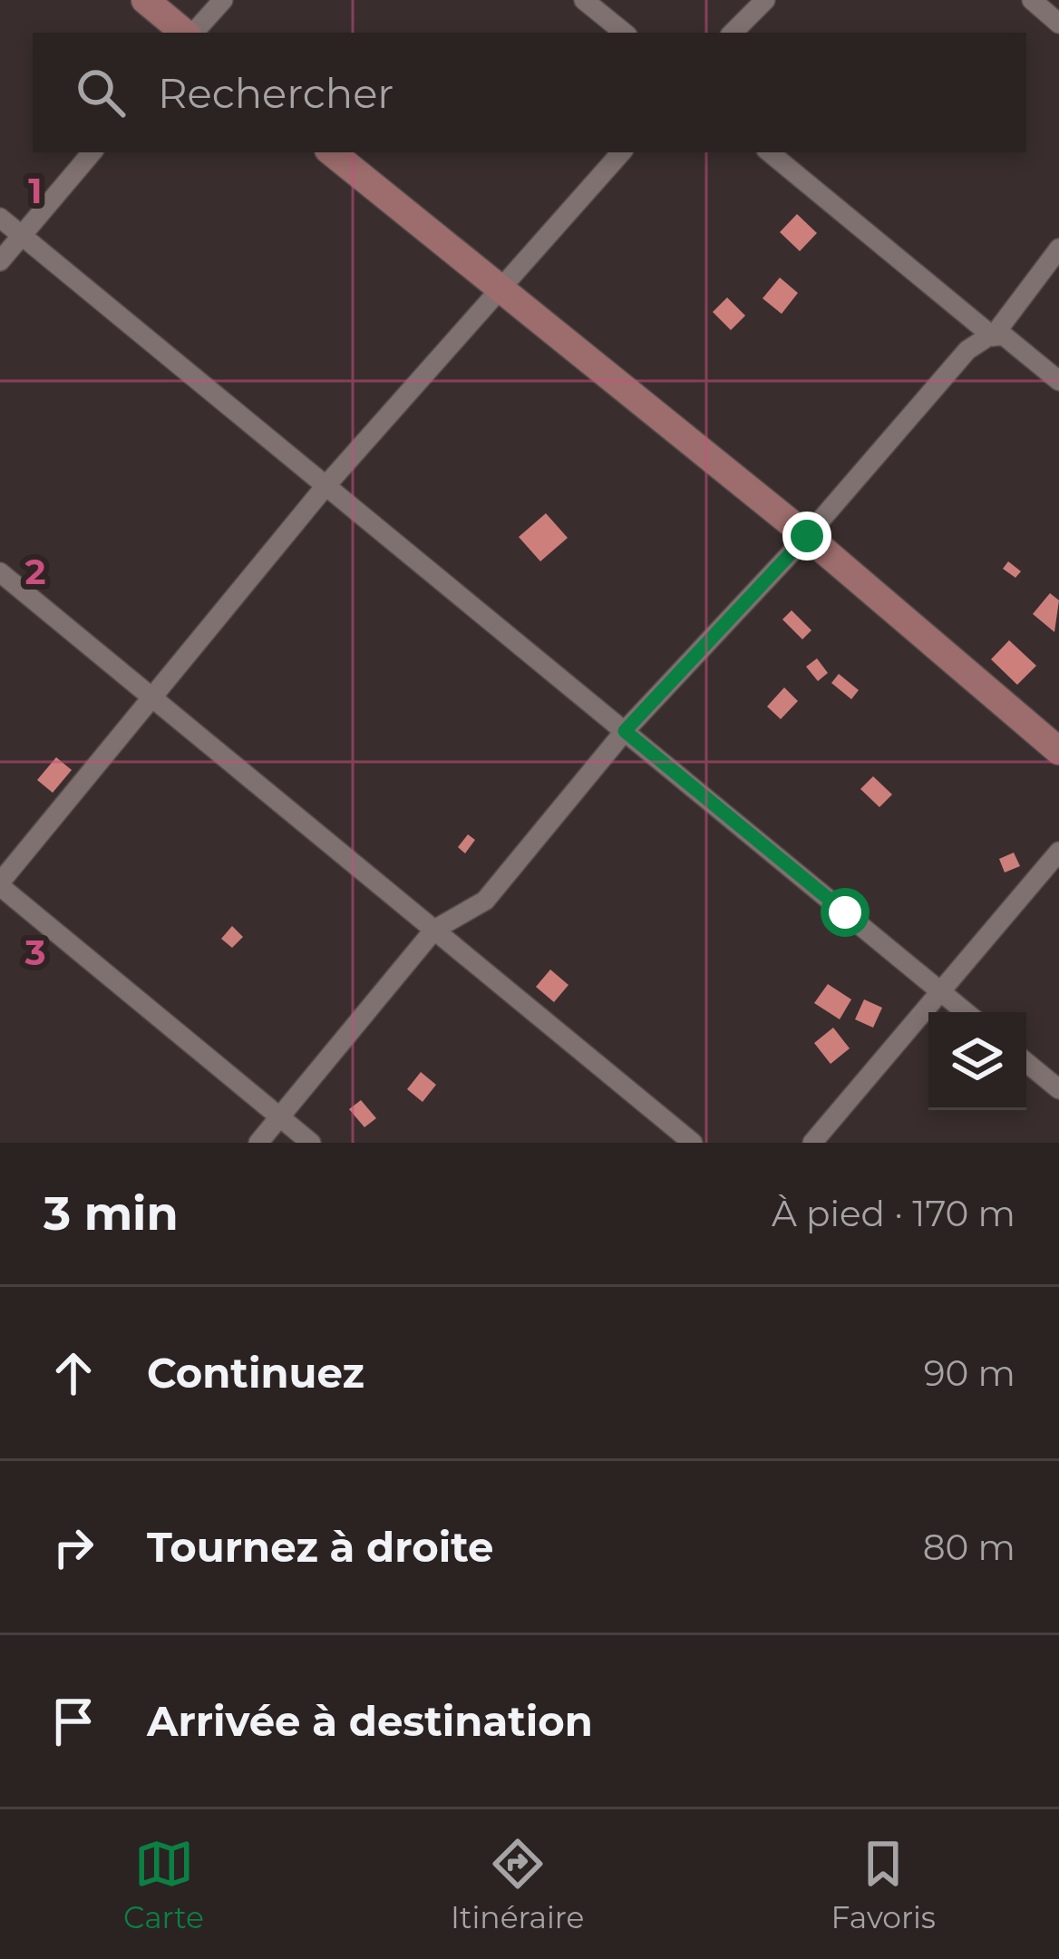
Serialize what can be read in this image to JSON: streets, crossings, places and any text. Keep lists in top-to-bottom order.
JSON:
{
  "page": {
    "search": "Rechercher",
    "heading": ["3 min", "À pied · 170 m"],
    "list": [
      ["Continuez", "90 m"],
      ["Tournez à droite", "80 m"],
      "Arrivée à destination"
    ],
    "nav": ["Carte", "Itinéraire", "Favoris"]
  },
  "grid": {
    "rows": ["1", "2", "3"]
  }
}
